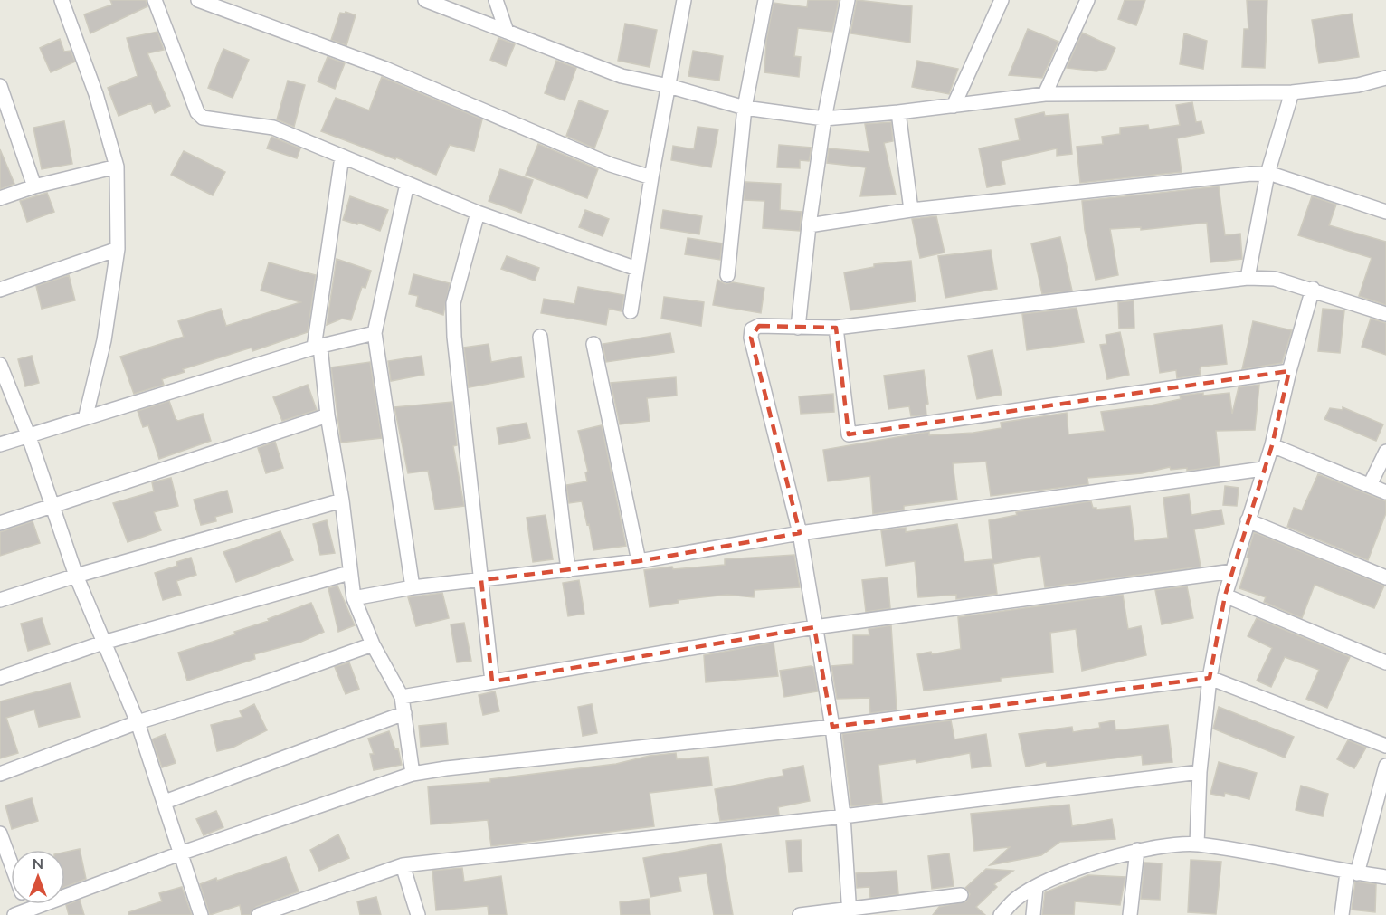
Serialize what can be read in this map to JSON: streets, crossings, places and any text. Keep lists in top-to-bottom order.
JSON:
{
  "north": "top"
}
